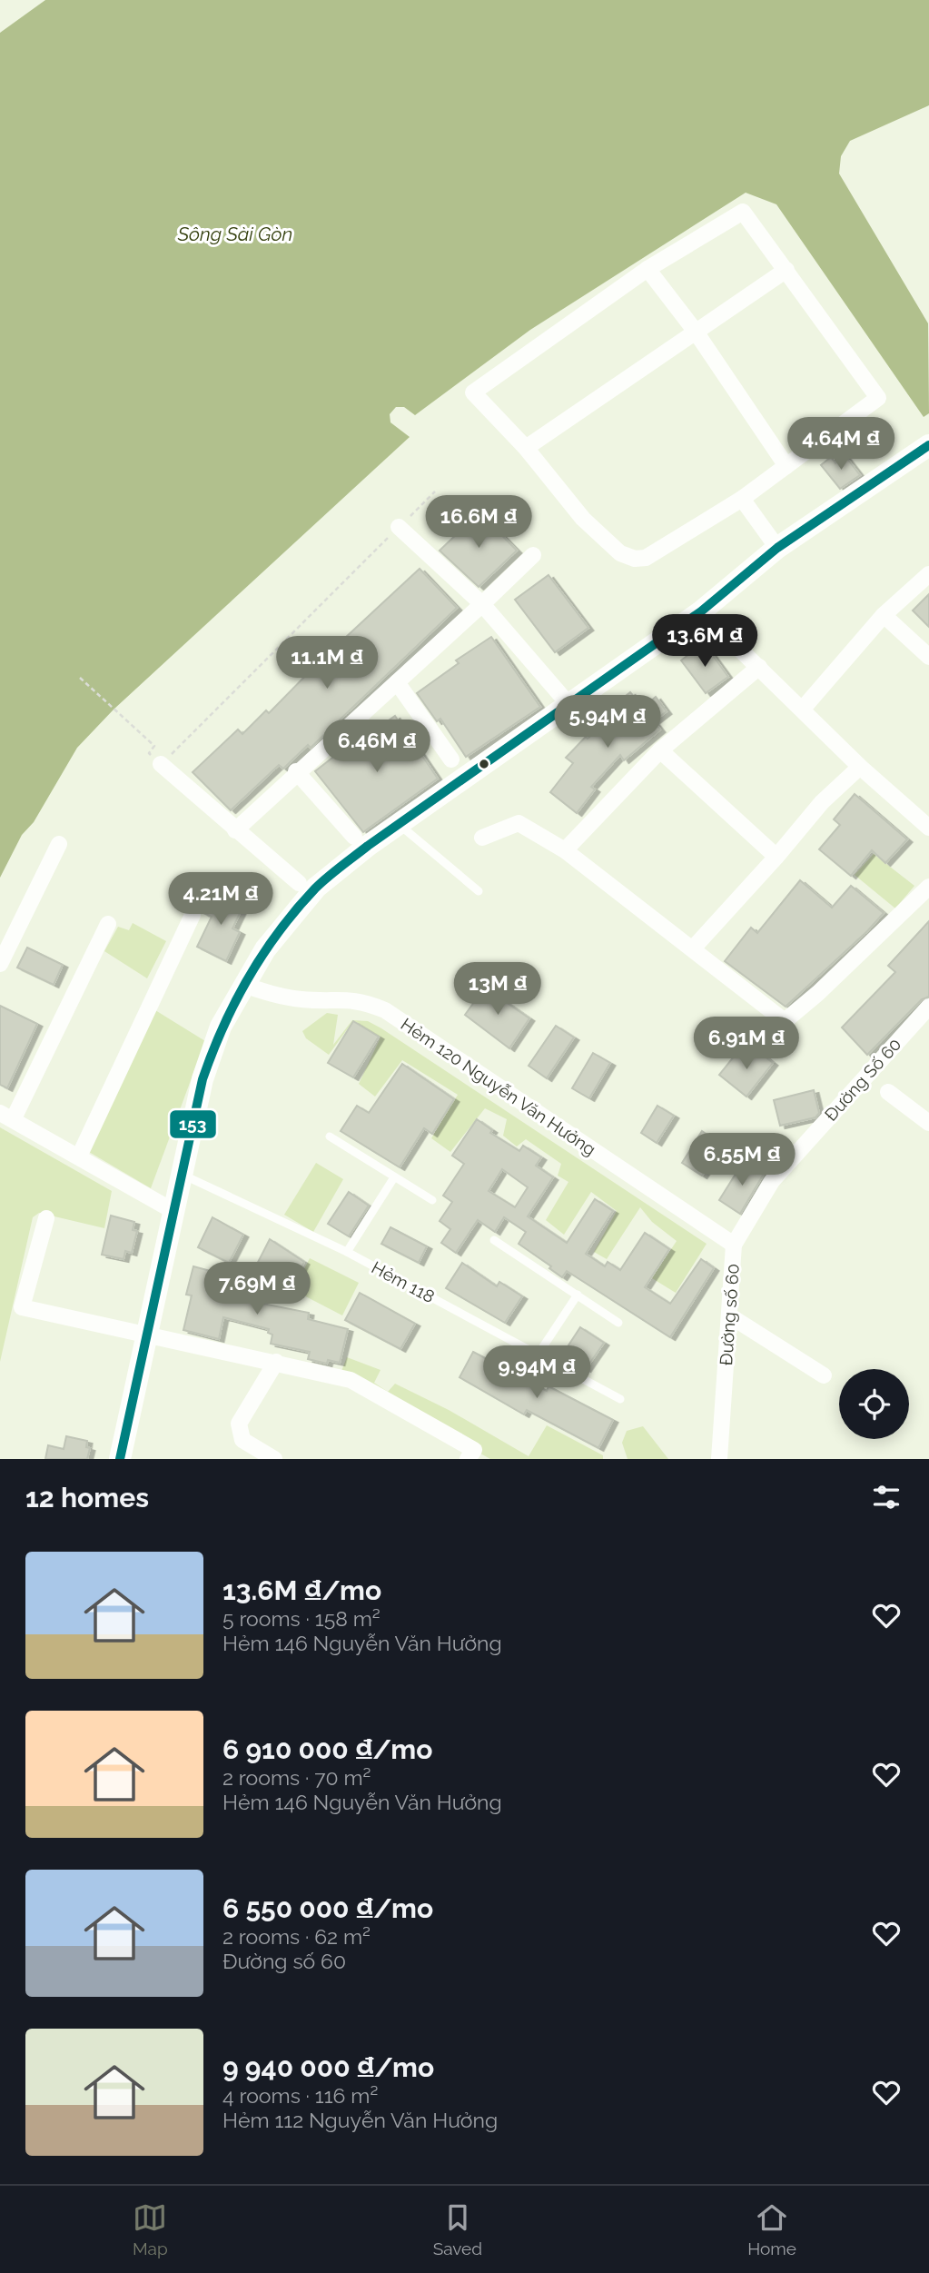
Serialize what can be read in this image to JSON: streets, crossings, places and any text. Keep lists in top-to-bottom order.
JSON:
{
  "streets": {
    "street": ["Đường Số 60", "Hẻm 120 Nguyễn Văn Hưởng", "Đường số 60"],
    "lane": ["Hẻm 118"]
  },
  "crossings": [
    ["Đường Số 60", "Đường số 60"],
    ["Hẻm 120 Nguyễn Văn Hưởng", "Đường số 60"]
  ],
  "water": ["Sông Sài Gòn"],
  "lines": ["transit line 153"],
  "page": {
    "price": [
      "4.64M ₫",
      "16.6M ₫",
      "13.6M ₫",
      "11.1M ₫",
      "5.94M ₫",
      "6.46M ₫",
      "4.21M ₫",
      "13M ₫",
      "6.91M ₫",
      "6.55M ₫",
      "7.69M ₫",
      "9.94M ₫"
    ],
    "heading": "12 homes",
    "list": [
      {
        "name": "13.6M ₫/mo",
        "note": "5 rooms · 158 m² · Hẻm 146 Nguyễn Văn Hưởng"
      },
      {
        "name": "6 910 000 ₫/mo",
        "note": "2 rooms · 70 m² · Hẻm 146 Nguyễn Văn Hưởng"
      },
      {
        "name": "6 550 000 ₫/mo",
        "note": "2 rooms · 62 m² · Đường số 60"
      },
      {
        "name": "9 940 000 ₫/mo",
        "note": "4 rooms · 116 m² · Hẻm 112 Nguyễn Văn Hưởng"
      }
    ],
    "tabs": ["Map", "Saved", "Home"]
  }
}
